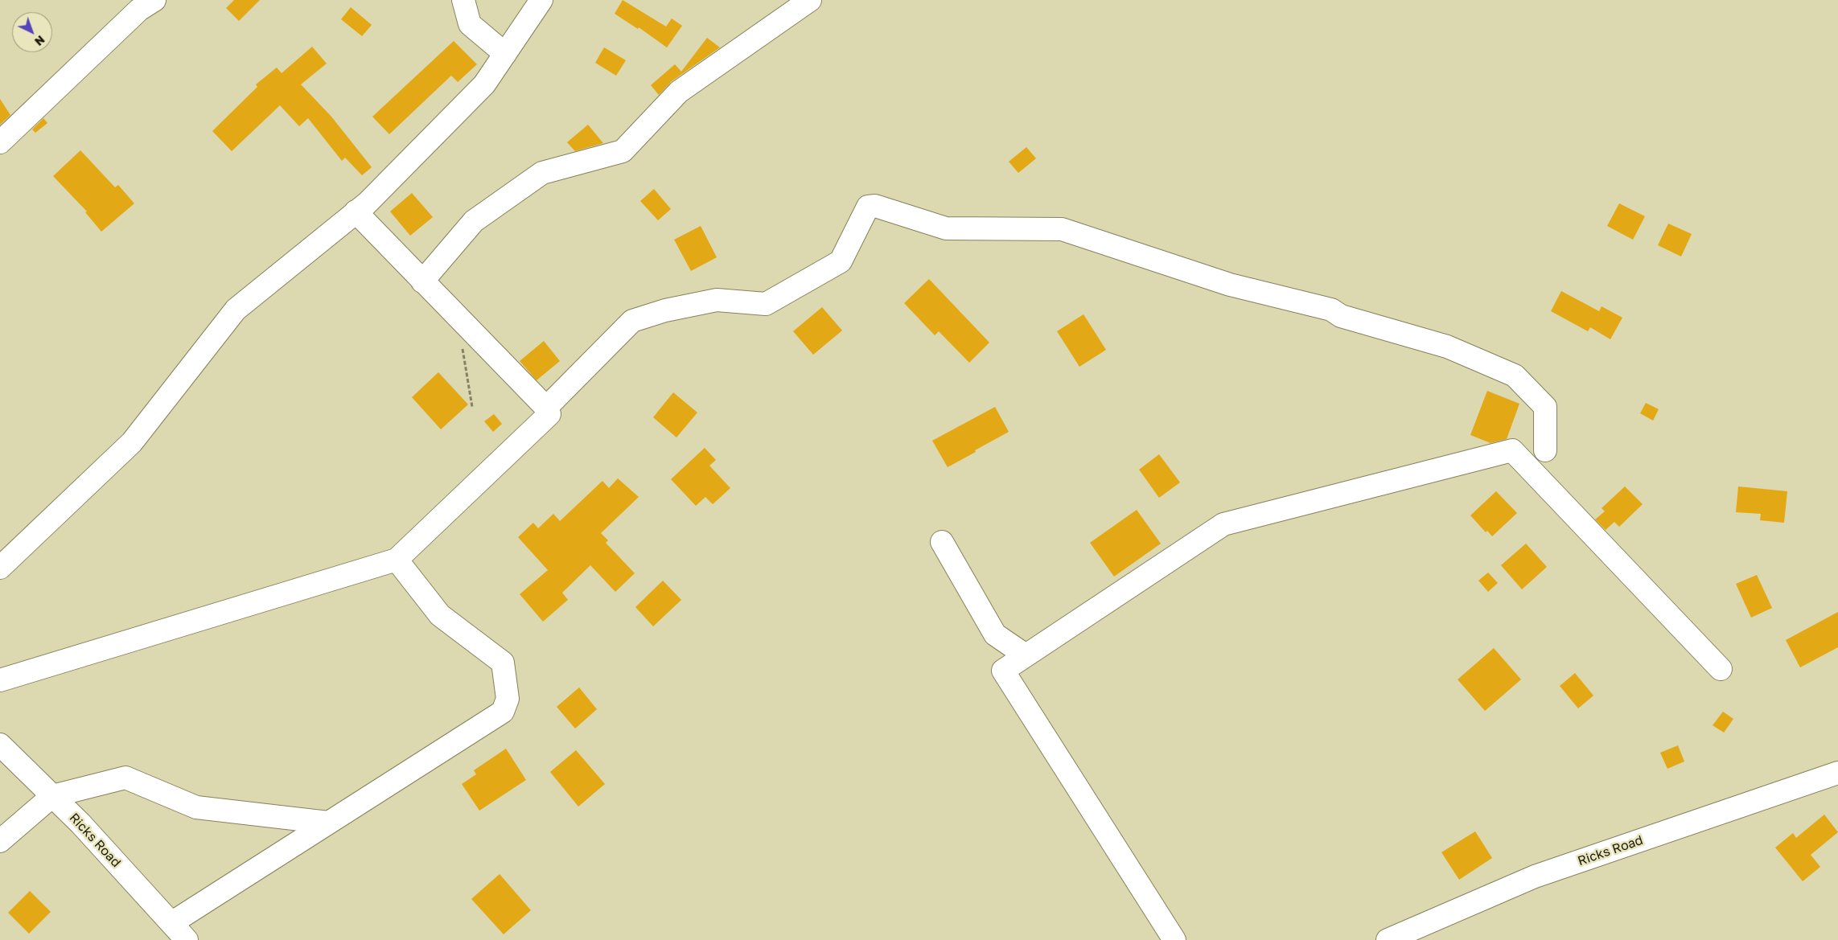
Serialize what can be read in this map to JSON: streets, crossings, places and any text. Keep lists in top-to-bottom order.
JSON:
{
  "streets": {
    "street": ["Ricks Road"]
  },
  "north": "bottom right"
}
